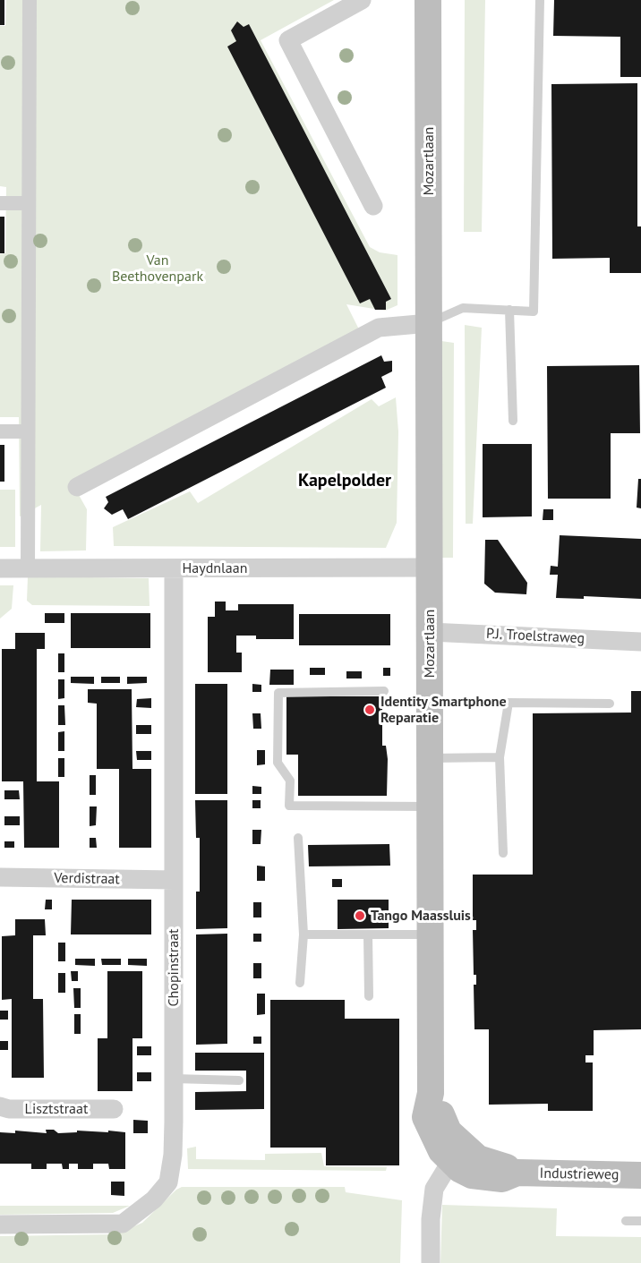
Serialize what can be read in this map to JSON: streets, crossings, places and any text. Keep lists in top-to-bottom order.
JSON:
{
  "streets": {
    "main road": ["Mozartlaan", "Industrieweg"],
    "street": [
      "Haydnlaan",
      "P.J. Troelstraweg",
      "Verdistraat",
      "Chopinstraat",
      "Lisztstraat"
    ]
  },
  "crossings": [
    ["Mozartlaan", "Haydnlaan"],
    ["Mozartlaan", "P.J. Troelstraweg"],
    ["Mozartlaan", "Industrieweg"],
    ["Haydnlaan", "Chopinstraat"],
    ["Verdistraat", "Chopinstraat"]
  ],
  "districts": ["Kapelpolder"],
  "parks": ["Van Beethovenpark"],
  "places": ["Identity Smartphone Reparatie", "Tango Maassluis"]
}
